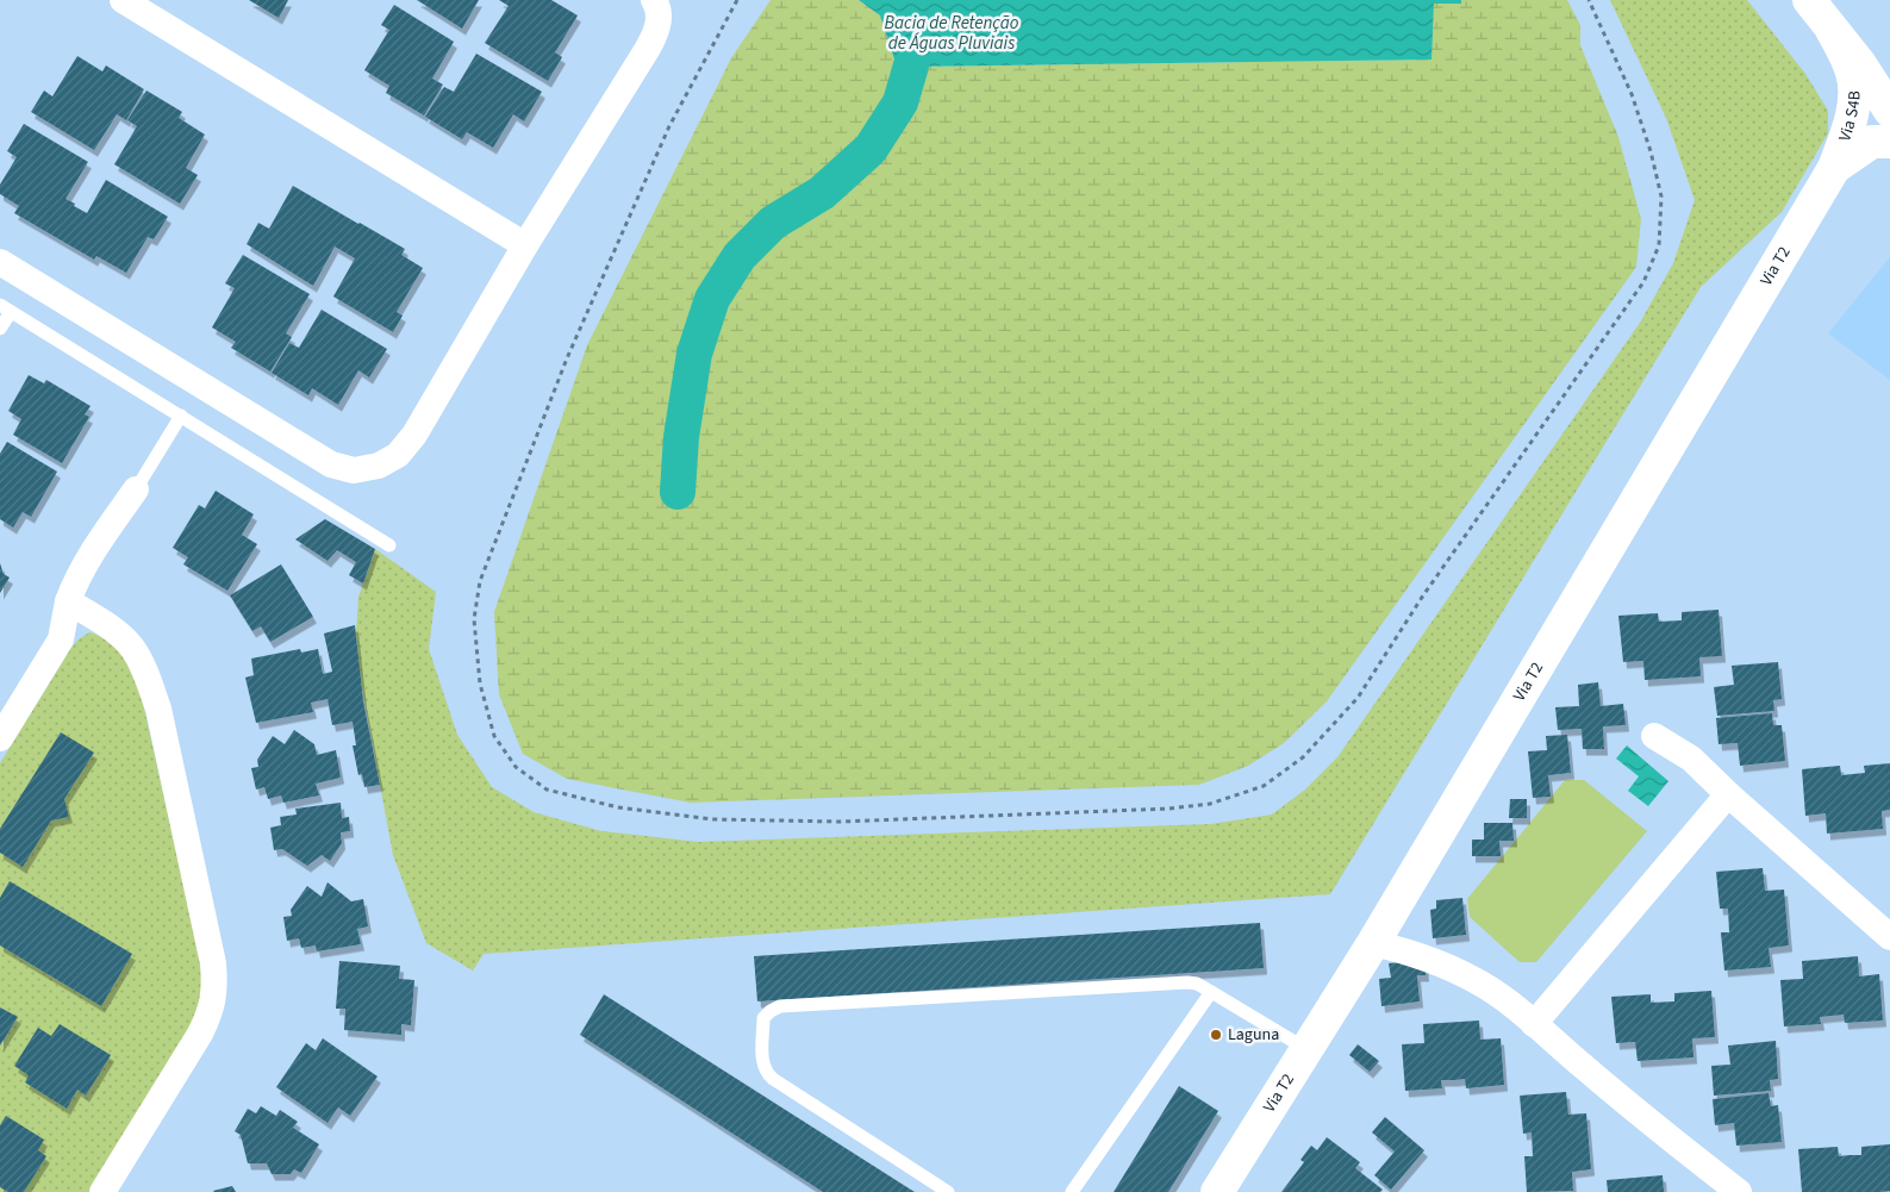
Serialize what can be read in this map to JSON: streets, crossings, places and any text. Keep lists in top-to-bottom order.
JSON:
{
  "streets": {
    "street": ["Via S4B", "Via T2"]
  },
  "crossings": [
    ["Via S4B", "Via T2"]
  ],
  "water": ["Bacia de Retenção de Águas Pluviais"],
  "places": ["Laguna"]
}
